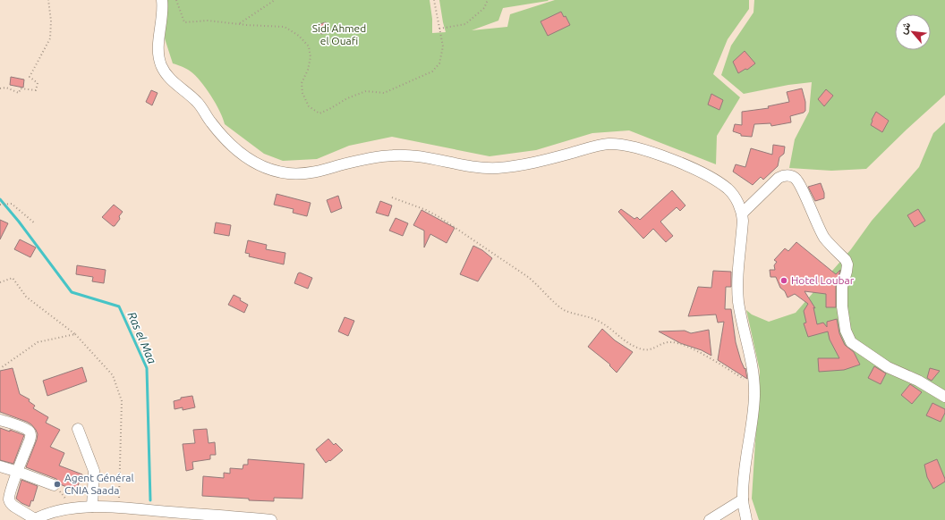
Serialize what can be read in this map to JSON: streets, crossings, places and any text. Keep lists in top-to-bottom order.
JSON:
{
  "water": ["Ras el Maa"],
  "parks": ["Sidi Ahmed el Ouafi"],
  "places": ["Hotel Loubar", "Agent Général CNIA Saada"],
  "north": "top left"
}
